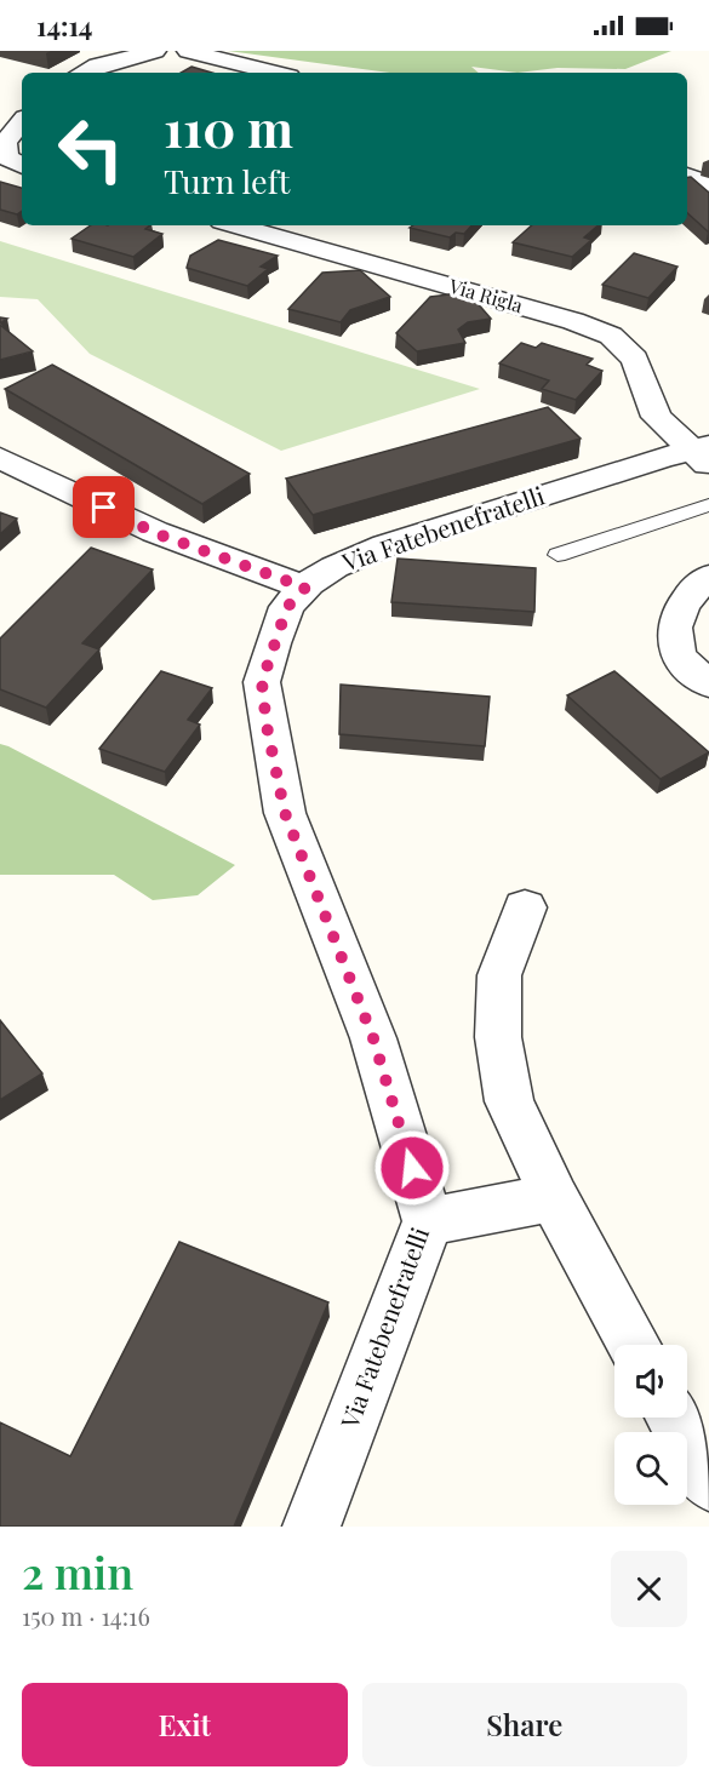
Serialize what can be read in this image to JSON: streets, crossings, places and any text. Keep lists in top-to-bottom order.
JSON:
{
  "streets": {
    "street": ["Via Rigla", "Via Fatebenefratelli"]
  },
  "crossings": [
    ["Via Rigla", "Via Fatebenefratelli"]
  ],
  "page": {
    "status": "14:14",
    "turn": ["110 m", "Turn left"],
    "heading": ["2 min", "150 m · 14:16"],
    "buttons": ["Exit", "Share"]
  }
}
